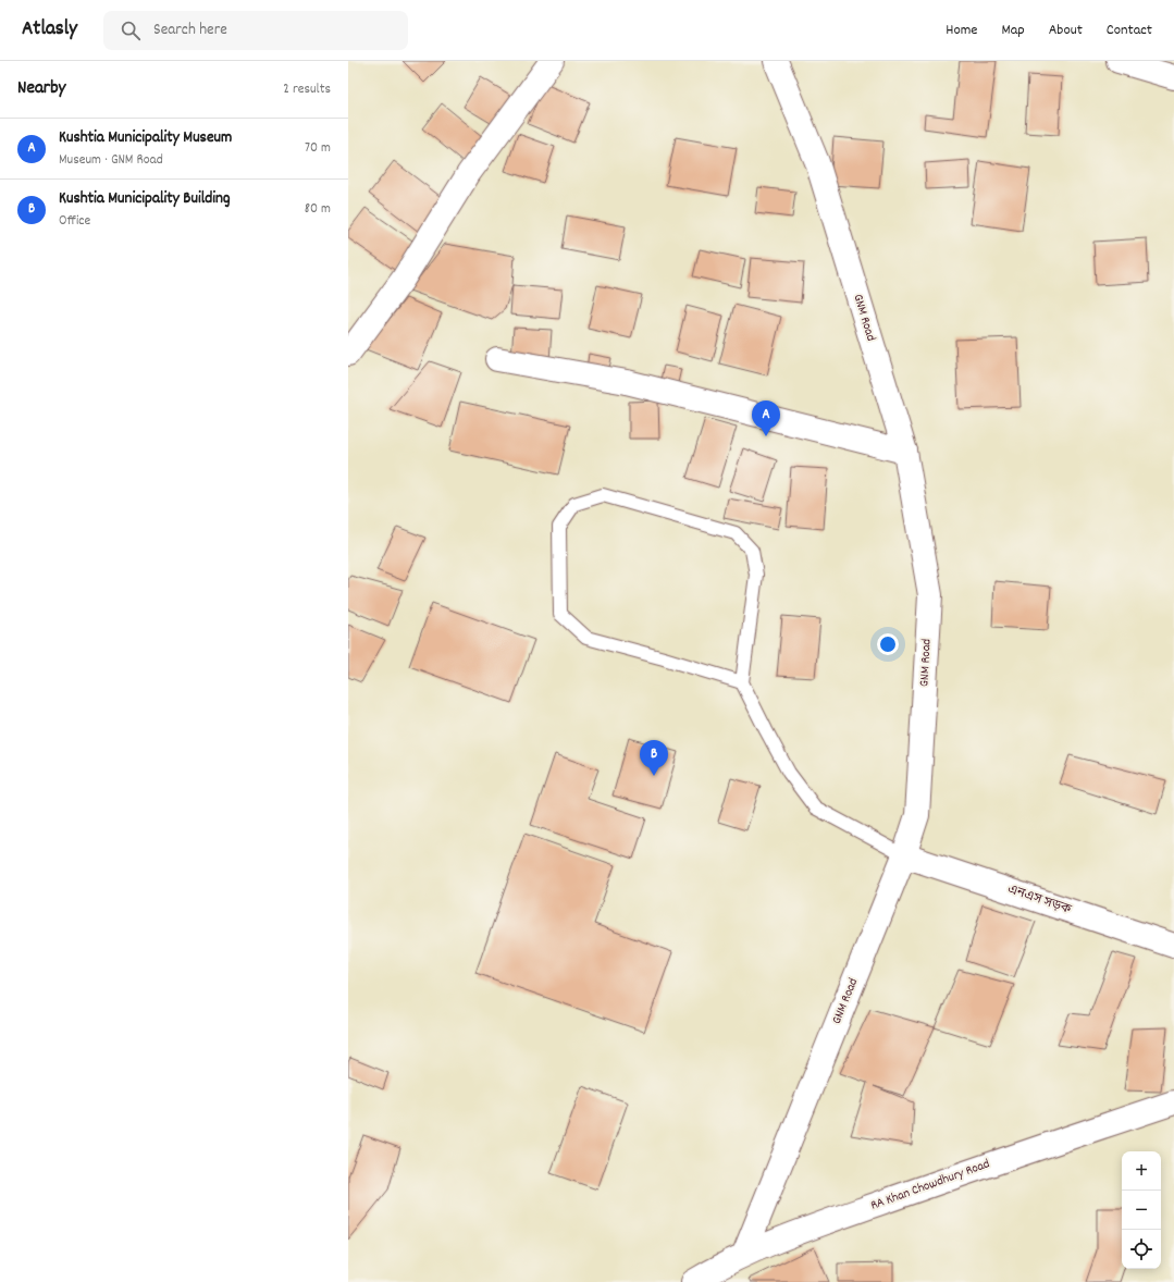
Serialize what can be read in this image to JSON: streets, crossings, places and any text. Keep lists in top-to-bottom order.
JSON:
{
  "streets": {
    "street": ["GNM Road", "এনএস সড়ক", "RA Khan Chowdhury Road"]
  },
  "crossings": [
    ["GNM Road", "এনএস সড়ক"],
    ["GNM Road", "RA Khan Chowdhury Road"]
  ],
  "page": {
    "header": "Atlasly",
    "search": "Search here",
    "nav": [
      "Home",
      "Map",
      "About",
      "Contact"
    ],
    "heading": ["Nearby", "2 results"],
    "list": [
      {
        "mark": "A",
        "name": "Kushtia Municipality Museum",
        "note": "Museum · GNM Road",
        "value": "70 m"
      },
      {
        "mark": "B",
        "name": "Kushtia Municipality Building",
        "note": "Office",
        "value": "80 m"
      }
    ],
    "pins": ["A", "B"],
    "map_buttons": ["+", "−"]
  }
}
